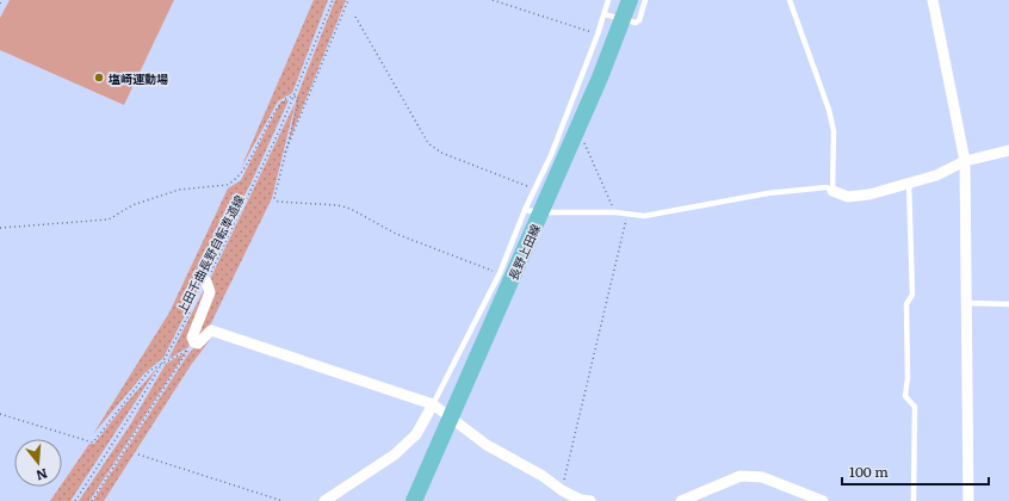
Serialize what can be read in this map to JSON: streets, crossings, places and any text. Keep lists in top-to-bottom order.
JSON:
{
  "streets": {
    "main road": ["長野上田線"],
    "path": ["上田千曲長野自転車道線"]
  },
  "places": ["塩崎運動場"],
  "scale_bar": "100 m",
  "north": "bottom"
}
